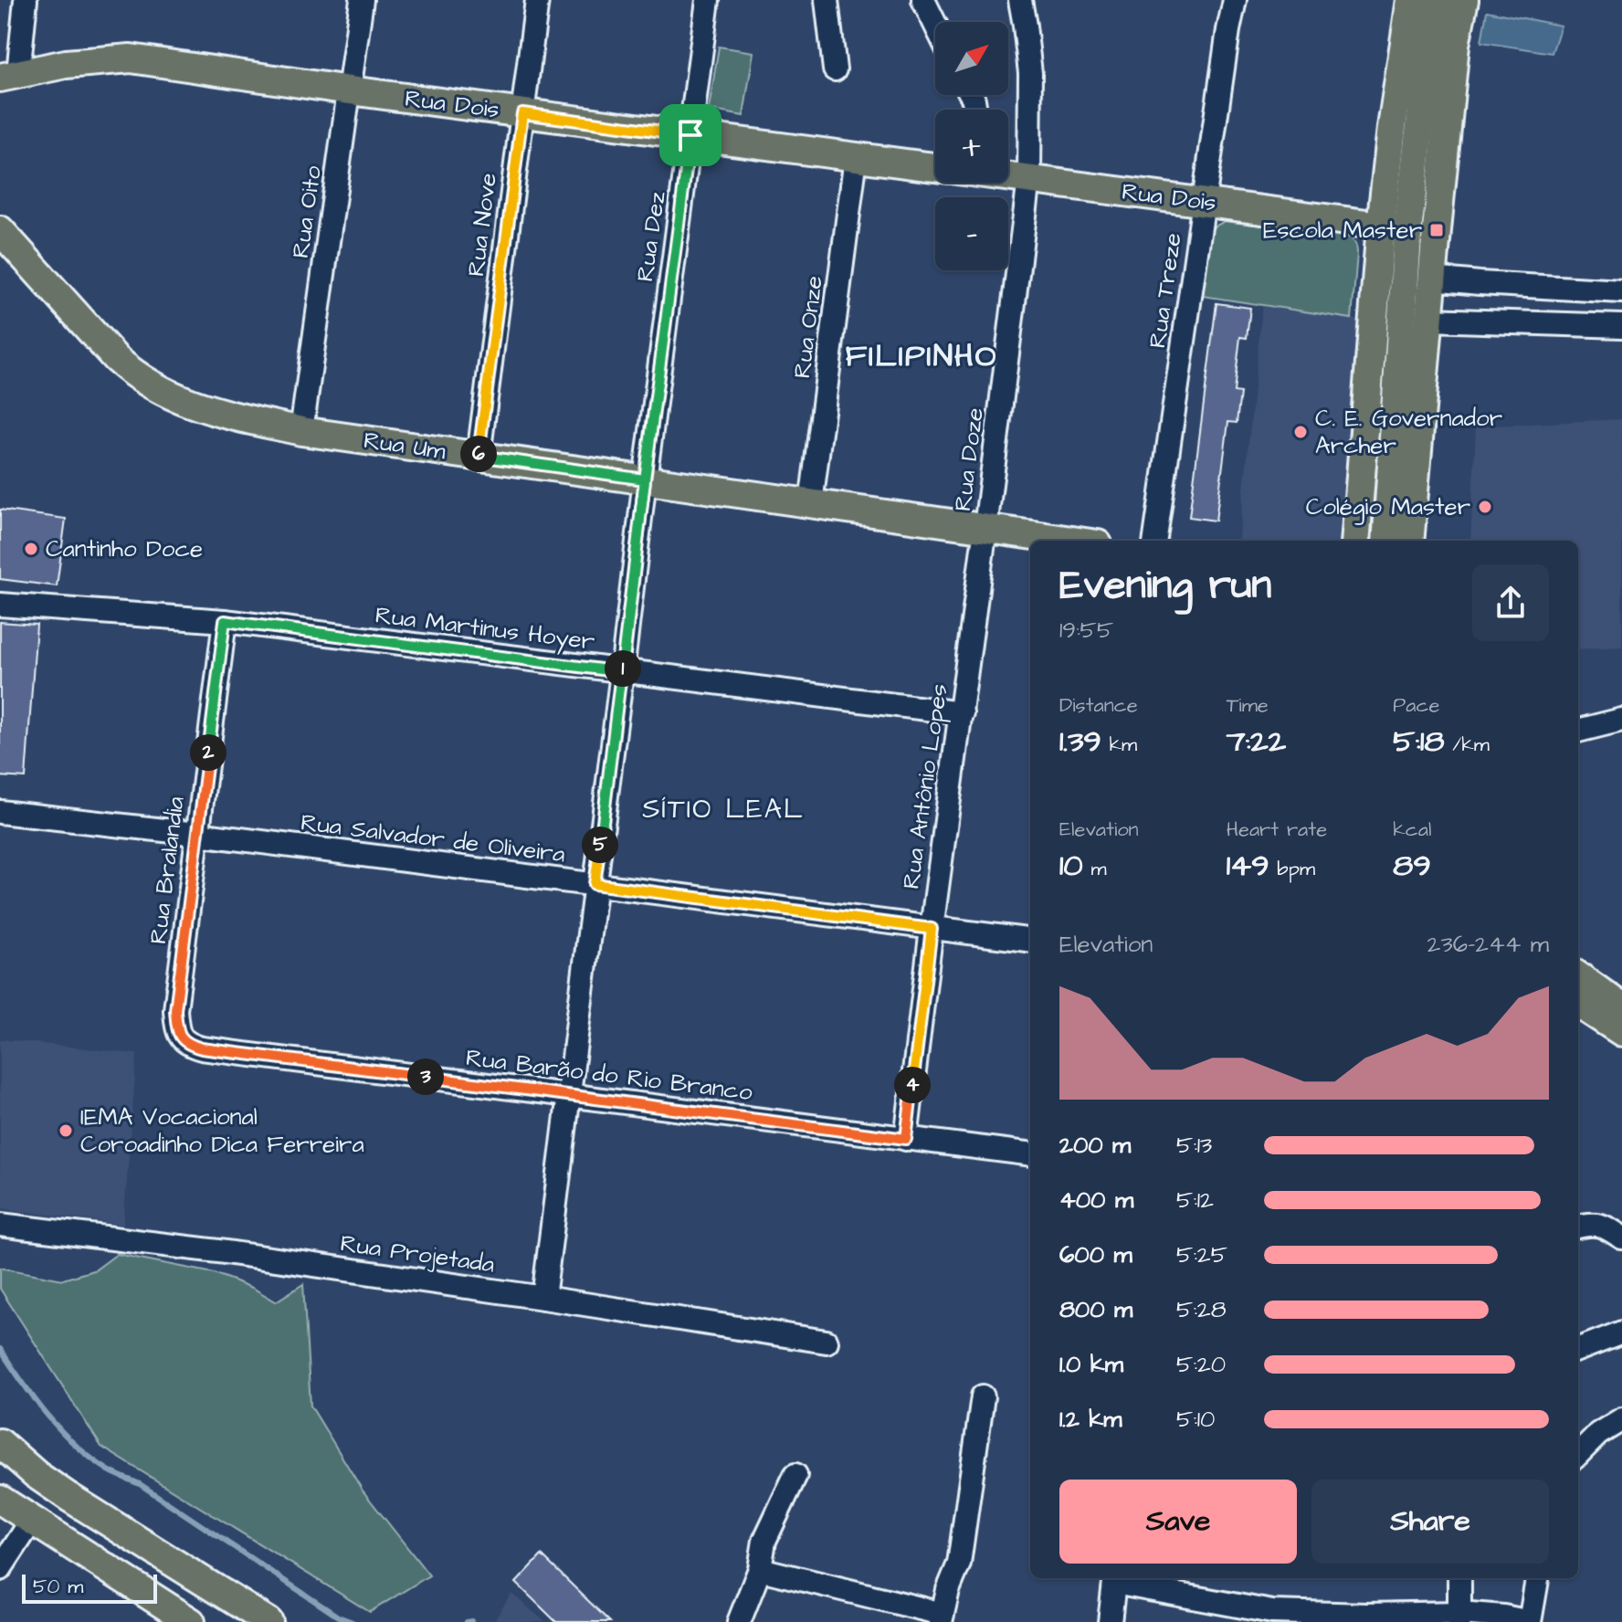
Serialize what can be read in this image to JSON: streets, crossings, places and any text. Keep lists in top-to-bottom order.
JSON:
{
  "streets": {
    "main road": ["Rua Dois", "Rua Um"],
    "street": [
      "Rua Oito",
      "Rua Nove",
      "Rua Dez",
      "Rua Treze",
      "Rua Onze",
      "Rua Doze",
      "Rua Martinus Hoyer",
      "Rua Antônio Lopes",
      "Rua Salvador de Oliveira",
      "Rua Bralandia",
      "Rua Barão do Rio Branco",
      "Rua Projetada"
    ]
  },
  "crossings": [
    ["Rua Dois", "Rua Oito"],
    ["Rua Dois", "Rua Nove"],
    ["Rua Dois", "Rua Dez"],
    ["Rua Dois", "Rua Treze"],
    ["Rua Dois", "Rua Onze"],
    ["Rua Dois", "Rua Doze"],
    ["Rua Oito", "Rua Um"],
    ["Rua Nove", "Rua Um"],
    ["Rua Dez", "Rua Um"],
    ["Rua Dez", "Rua Martinus Hoyer"],
    ["Rua Dez", "Rua Salvador de Oliveira"],
    ["Rua Dez", "Rua Barão do Rio Branco"],
    ["Rua Dez", "Rua Projetada"],
    ["Rua Onze", "Rua Um"],
    ["Rua Um", "Rua Doze"],
    ["Rua Um", "Rua Antônio Lopes"],
    ["Rua Doze", "Rua Antônio Lopes"],
    ["Rua Martinus Hoyer", "Rua Antônio Lopes"],
    ["Rua Martinus Hoyer", "Rua Bralandia"],
    ["Rua Antônio Lopes", "Rua Salvador de Oliveira"],
    ["Rua Antônio Lopes", "Rua Barão do Rio Branco"],
    ["Rua Salvador de Oliveira", "Rua Bralandia"],
    ["Rua Bralandia", "Rua Barão do Rio Branco"]
  ],
  "districts": ["FILIPINHO", "SÍTIO LEAL"],
  "places": {
    "transit": ["Escola Master"],
    "other": [
      "C. E. Governador Archer",
      "Colégio Master",
      "Cantinho Doce",
      "IEMA Vocacional Coroadinho Dica Ferreira"
    ]
  },
  "scale_bar": "50 m",
  "north": "top right",
  "page": {
    "map_buttons": ["+", "−"],
    "pins": [
      "6",
      "1",
      "2",
      "5",
      "3",
      "4"
    ],
    "heading": ["Evening run", "19:55"],
    "stats": [
      ["Distance", "1.39 km"],
      ["Time", "7:22"],
      ["Pace", "5:18 /km"],
      ["Elevation", "10 m"],
      ["Heart rate", "149 bpm"],
      ["kcal", "89"]
    ],
    "chart": ["Elevation", "236–244 m"],
    "list": [
      {
        "name": "200 m",
        "note": "5:13"
      },
      {
        "name": "400 m",
        "note": "5:12"
      },
      {
        "name": "600 m",
        "note": "5:25"
      },
      {
        "name": "800 m",
        "note": "5:28"
      },
      {
        "name": "1.0 km",
        "note": "5:20"
      },
      {
        "name": "1.2 km",
        "note": "5:10"
      }
    ],
    "buttons": ["Save", "Share"],
    "scale": "50 m"
  }
}
